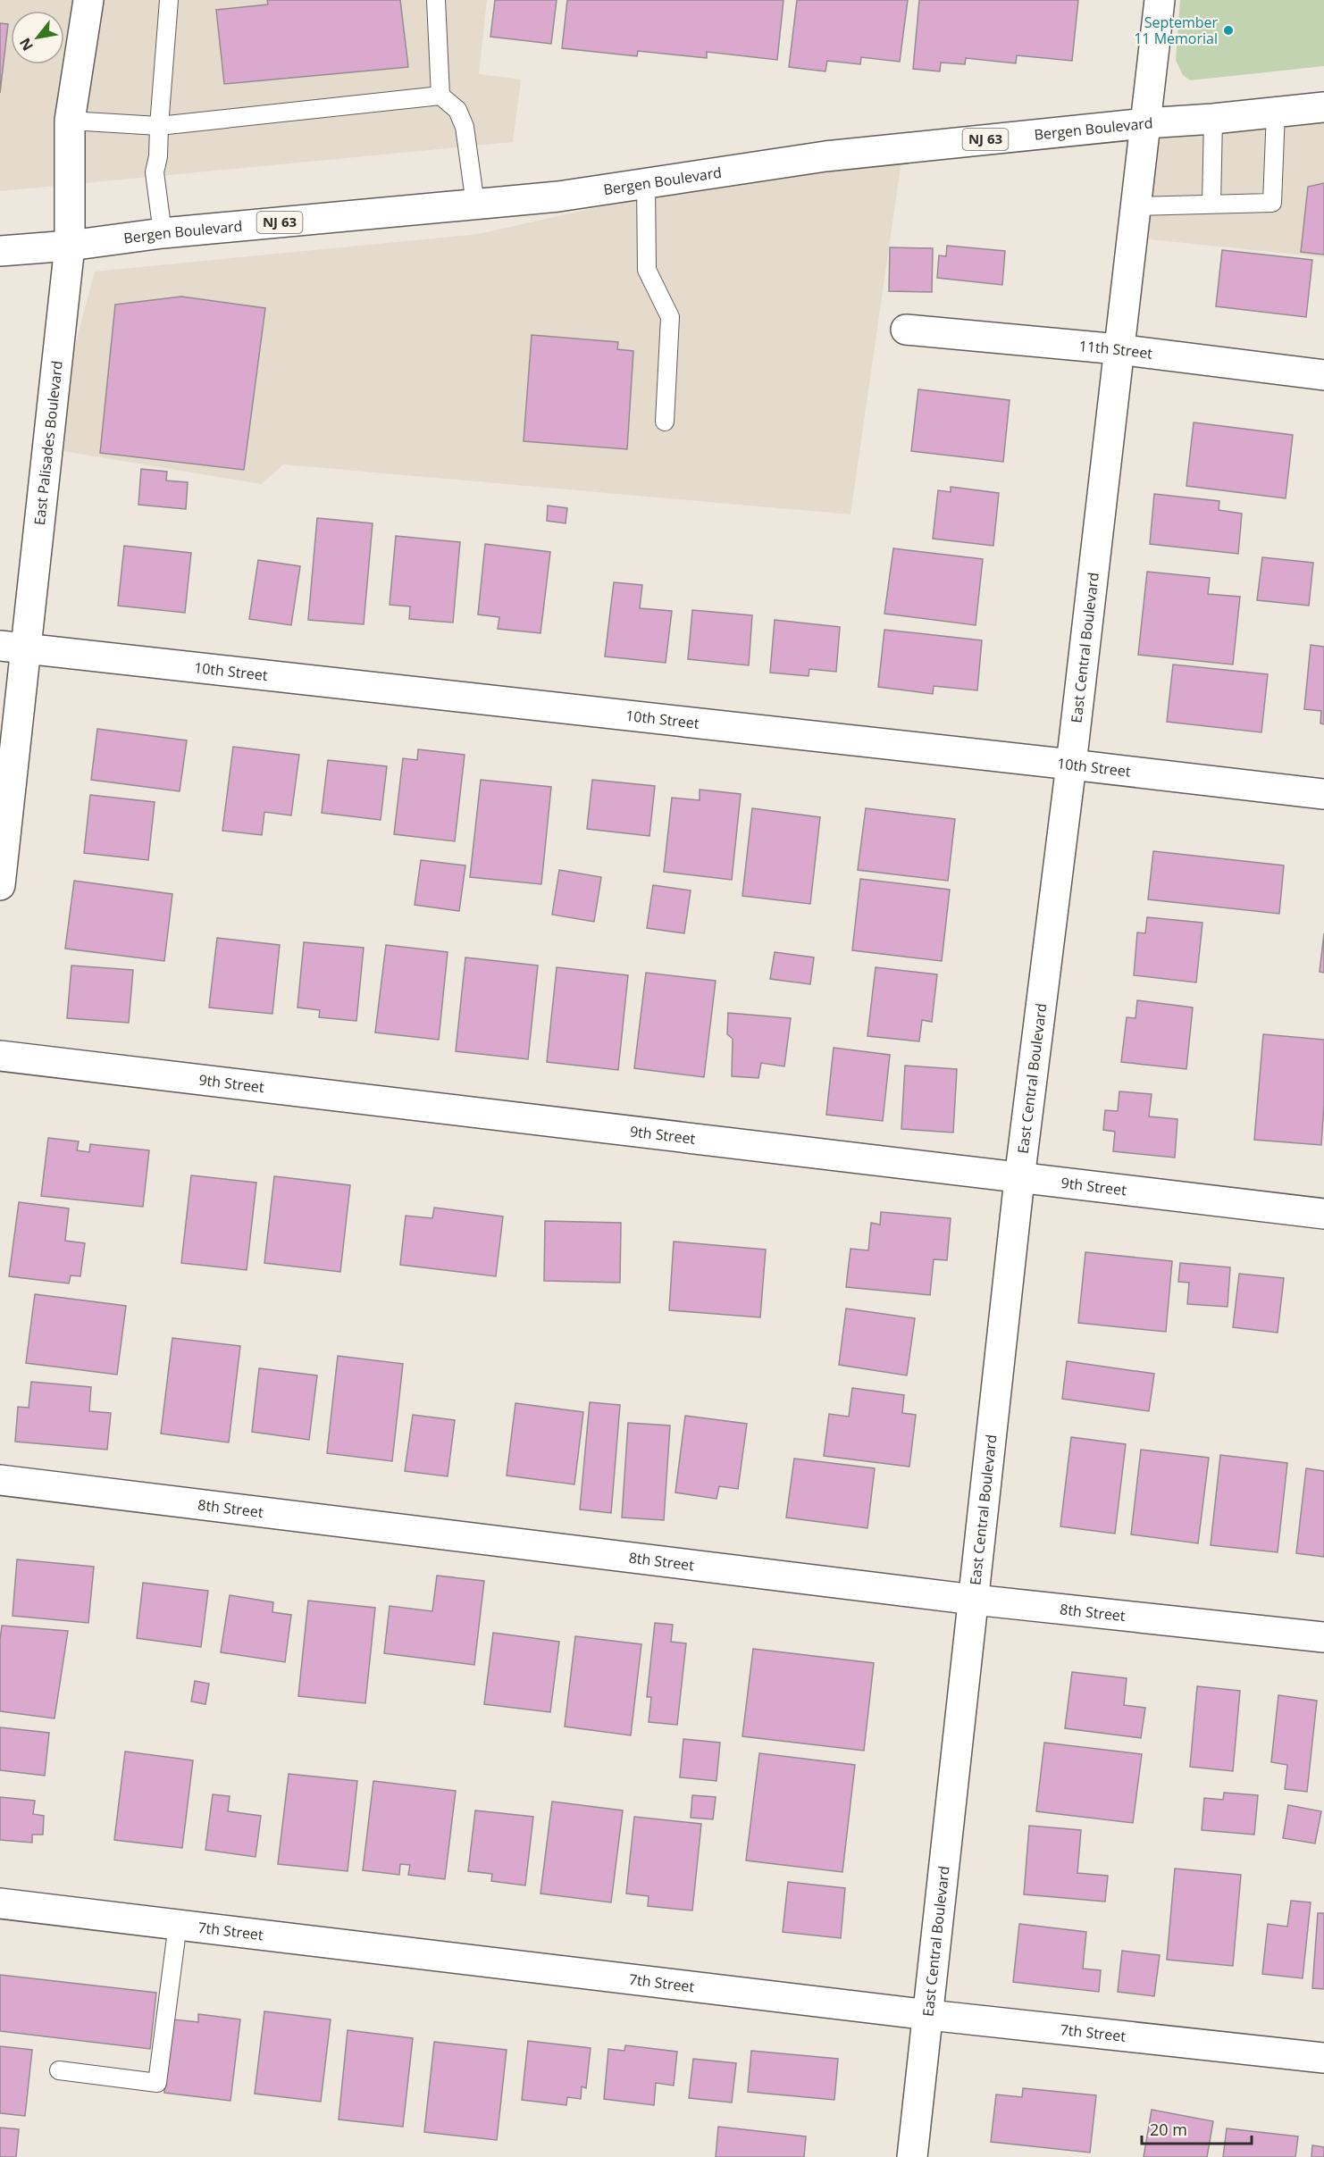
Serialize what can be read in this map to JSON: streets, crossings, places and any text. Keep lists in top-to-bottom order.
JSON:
{
  "streets": {
    "street": [
      "Bergen Boulevard",
      "NJ 63",
      "11th Street",
      "East Palisades Boulevard",
      "East Central Boulevard",
      "10th Street",
      "9th Street",
      "8th Street",
      "7th Street"
    ]
  },
  "crossings": [
    ["Bergen Boulevard", "East Palisades Boulevard"],
    ["Bergen Boulevard", "East Central Boulevard"],
    ["11th Street", "East Central Boulevard"],
    ["East Palisades Boulevard", "10th Street"],
    ["East Central Boulevard", "10th Street"],
    ["East Central Boulevard", "9th Street"],
    ["East Central Boulevard", "8th Street"],
    ["East Central Boulevard", "7th Street"]
  ],
  "places": ["September 11 Memorial"],
  "scale_bar": "20 m",
  "north": "bottom left"
}
